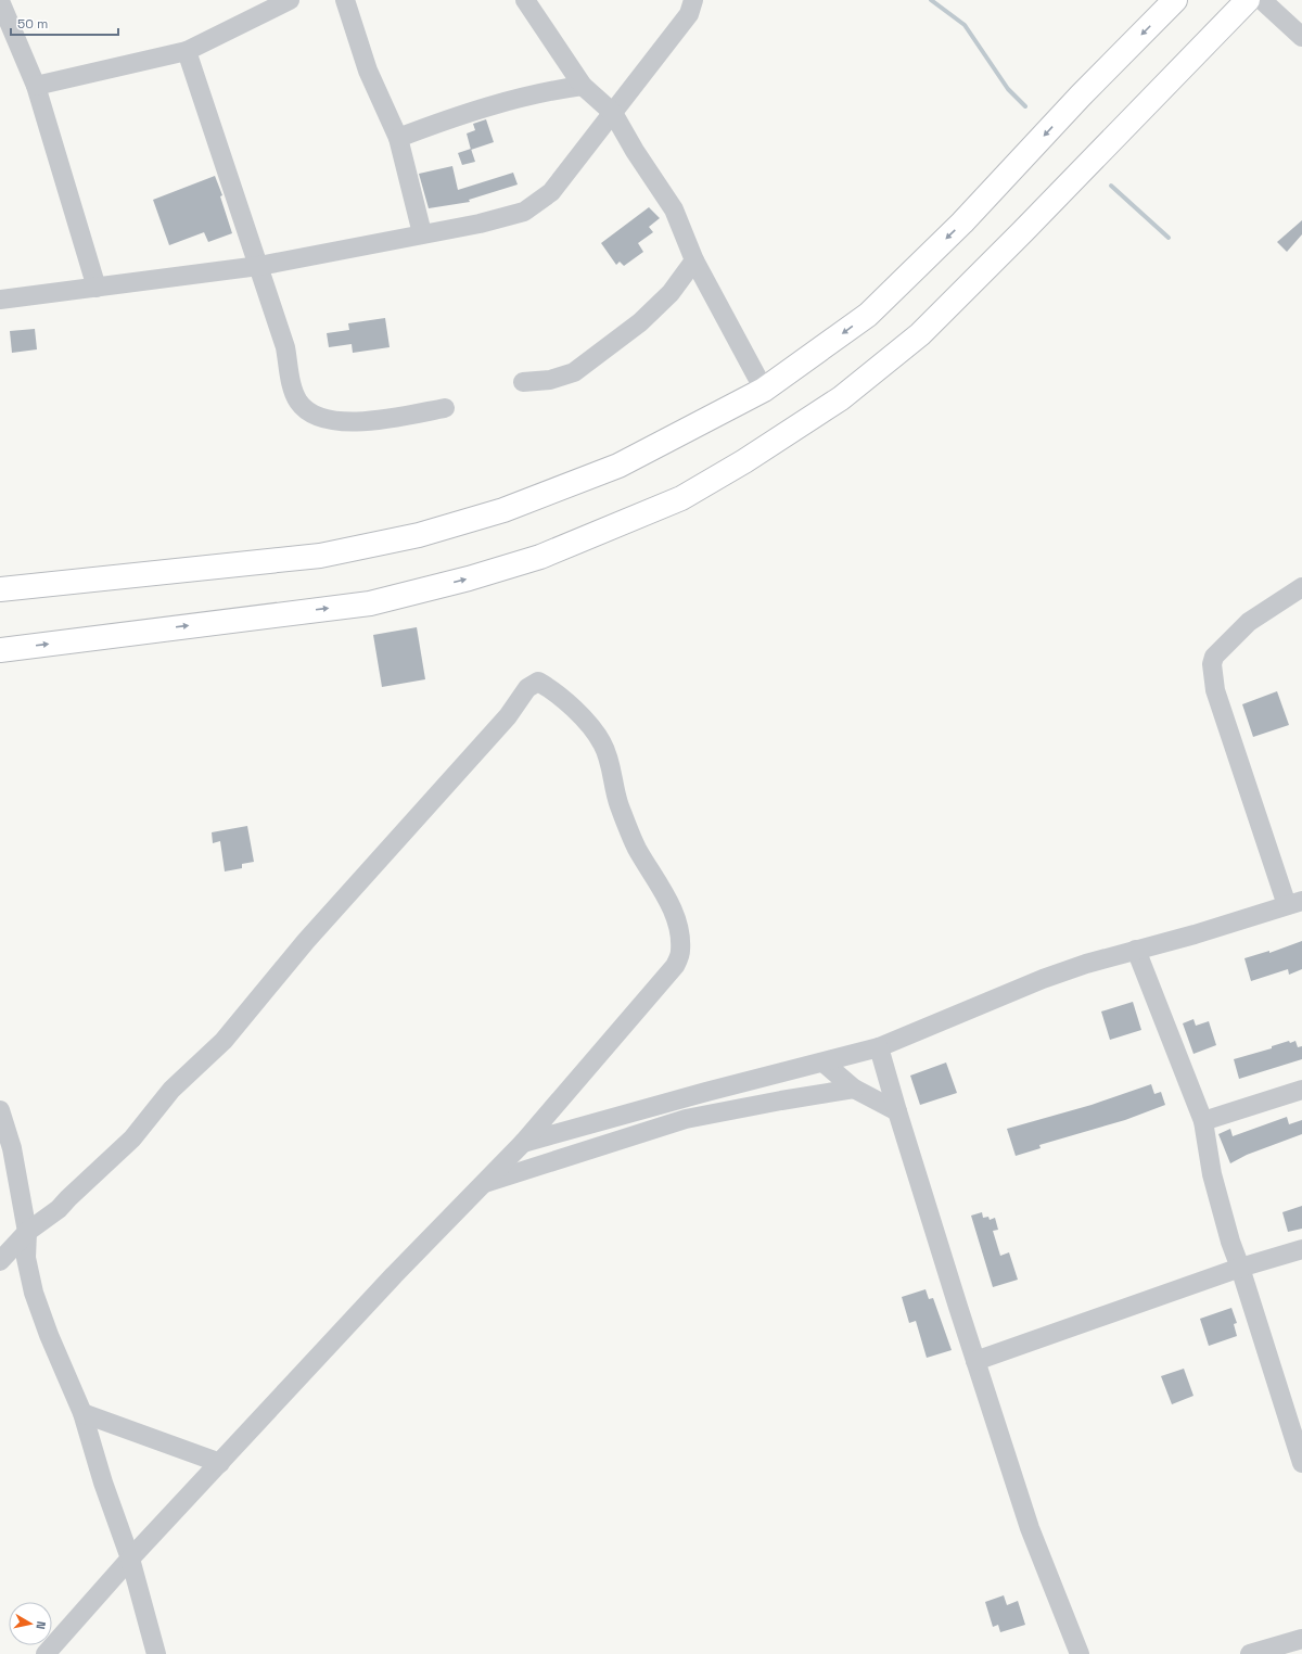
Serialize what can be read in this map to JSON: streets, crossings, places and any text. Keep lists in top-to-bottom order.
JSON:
{
  "scale_bar": "50 m",
  "north": "right"
}
